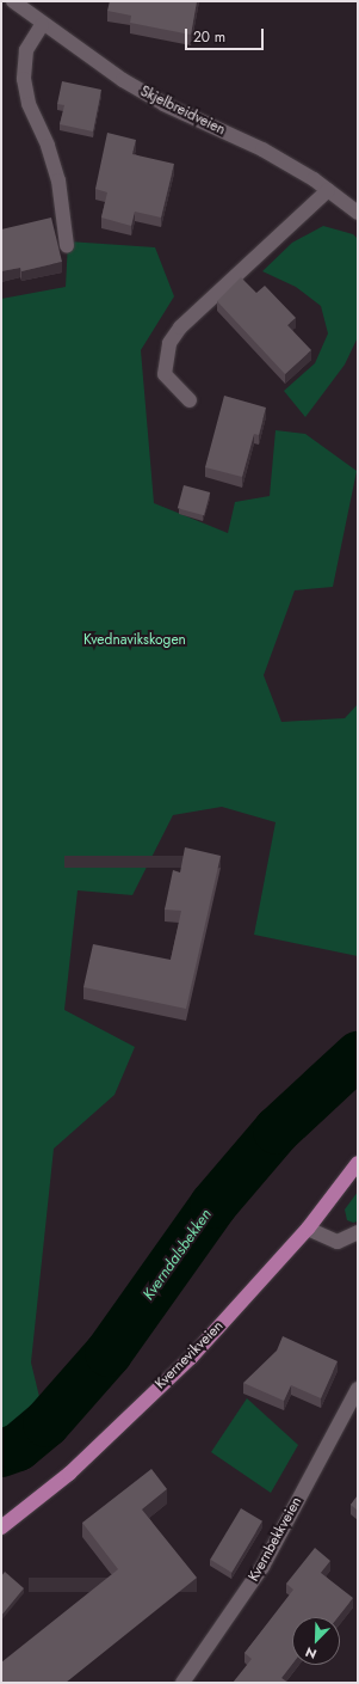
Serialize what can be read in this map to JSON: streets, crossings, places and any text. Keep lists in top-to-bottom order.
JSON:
{
  "streets": {
    "main road": ["Kvernevikveien"],
    "street": ["Skjelbreidveien", "Kvernbekkveien"]
  },
  "water": ["Kverndalsbekken"],
  "parks": ["Kvednavikskogen"],
  "scale_bar": "20 m",
  "north": "bottom left"
}
